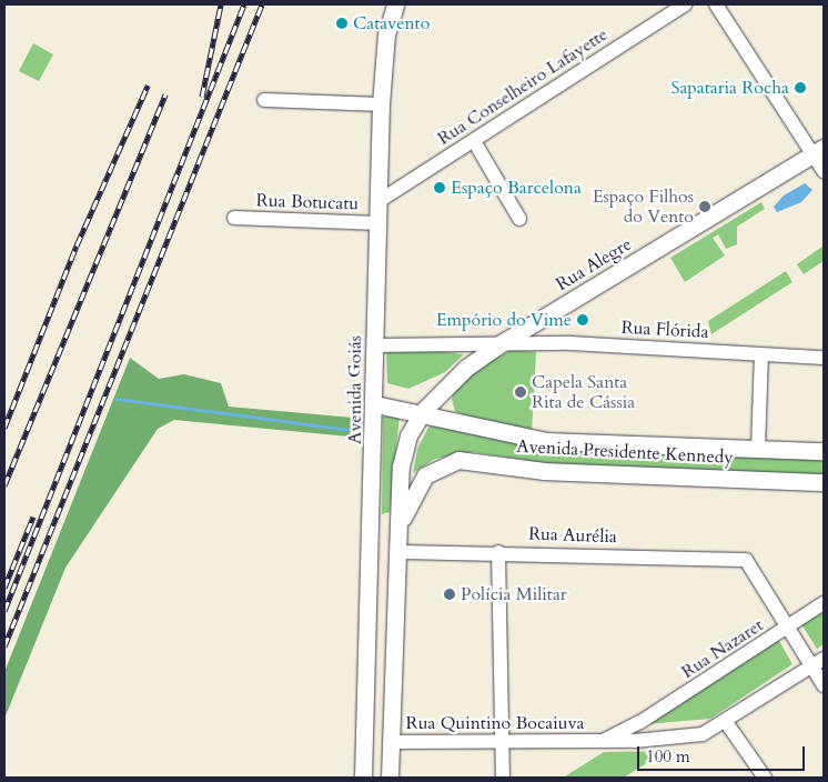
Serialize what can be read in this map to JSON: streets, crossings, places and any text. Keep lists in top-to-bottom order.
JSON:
{
  "streets": {
    "main road": ["Rua Alegre", "Avenida Goiás", "Avenida Presidente Kennedy"],
    "street": [
      "Rua Conselheiro Lafayette",
      "Rua Botucatu",
      "Rua Flórida",
      "Rua Aurélia",
      "Rua Nazaret",
      "Rua Quintino Bocaiuva"
    ]
  },
  "crossings": [
    ["Rua Conselheiro Lafayette", "Avenida Goiás"],
    ["Rua Botucatu", "Avenida Goiás"],
    ["Rua Alegre", "Rua Flórida"],
    ["Rua Alegre", "Avenida Presidente Kennedy"],
    ["Rua Flórida", "Avenida Goiás"],
    ["Avenida Goiás", "Avenida Presidente Kennedy"],
    ["Rua Aurélia", "Rua Nazaret"],
    ["Rua Nazaret", "Rua Quintino Bocaiuva"]
  ],
  "places": [
    "Catavento",
    "Sapataria Rocha",
    "Espaço Barcelona",
    "Espaço Filhos do Vento",
    "Empório do Vime",
    "Capela Santa Rita de Cássia",
    "Polícia Militar"
  ],
  "scale_bar": "100 m"
}
